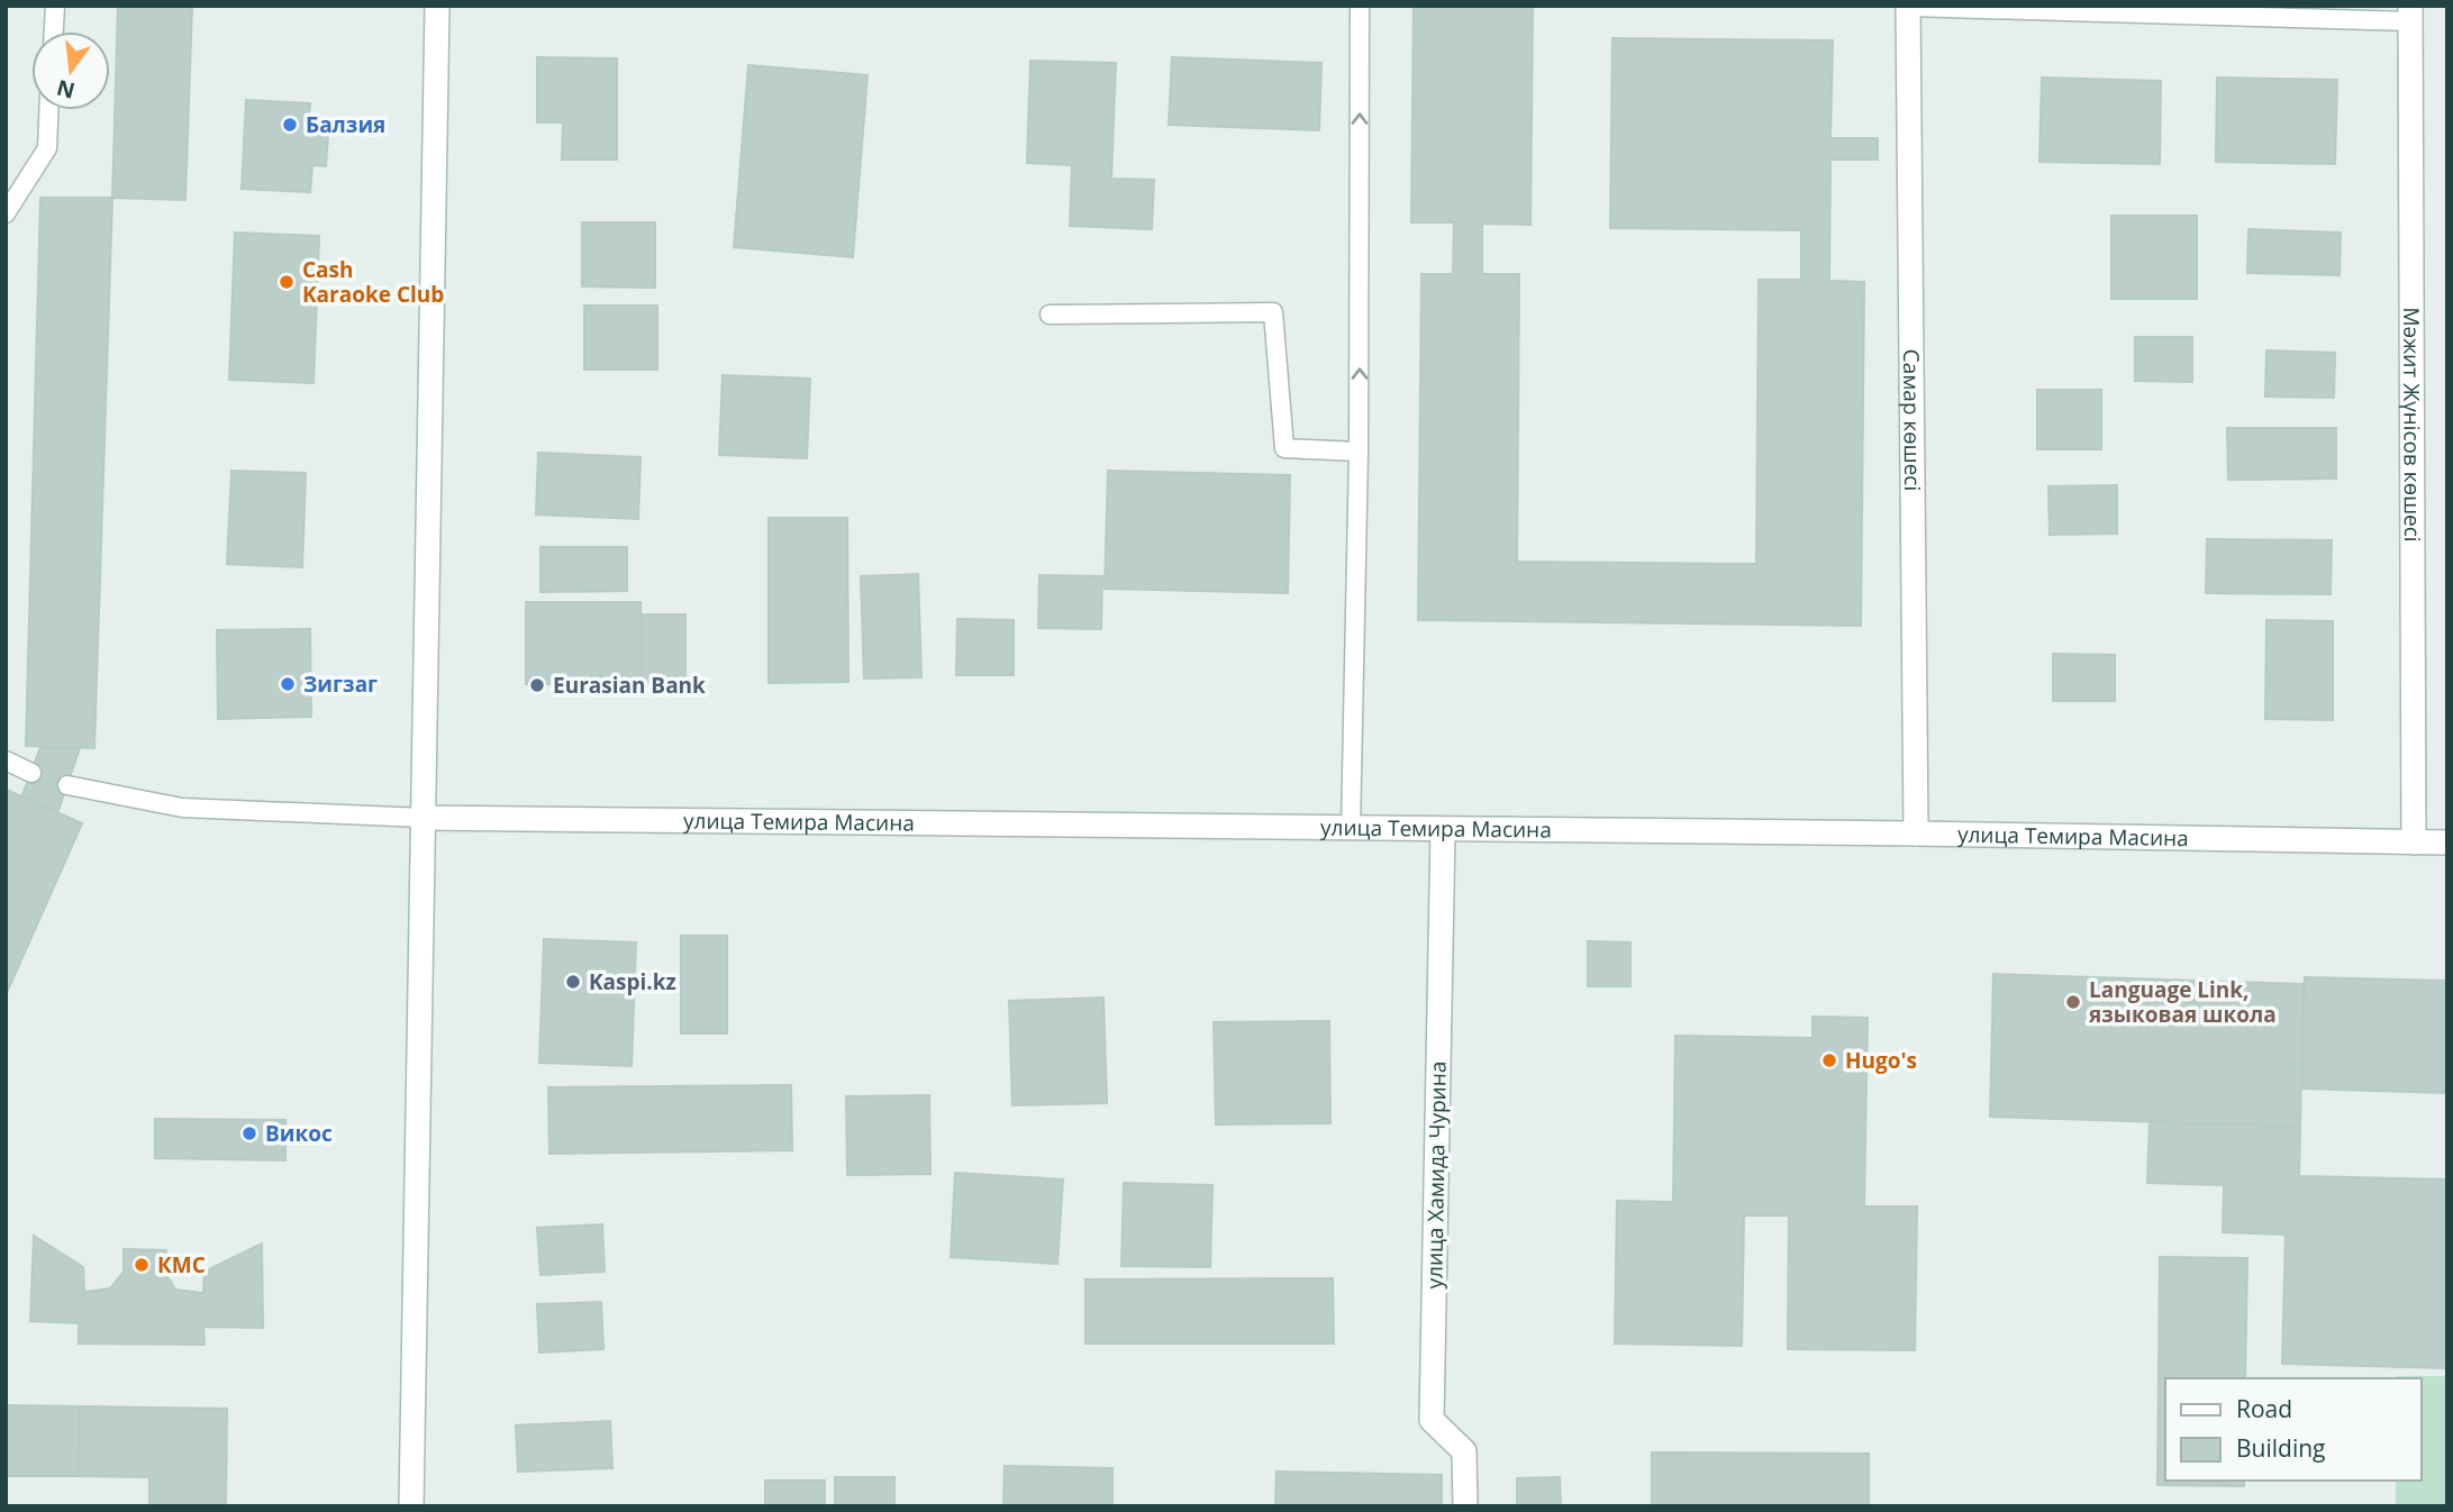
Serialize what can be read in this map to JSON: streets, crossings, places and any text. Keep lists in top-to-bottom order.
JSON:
{
  "streets": {
    "street": [
      "Самар көшесі",
      "Мәжит Жүнісов көшесі",
      "улица Темира Масина",
      "улица Хамида Чурина"
    ]
  },
  "crossings": [
    ["Самар көшесі", "улица Темира Масина"],
    ["Мәжит Жүнісов көшесі", "улица Темира Масина"],
    ["улица Темира Масина", "улица Хамида Чурина"]
  ],
  "places": [
    "Балзия",
    "Cash Karaoke Club",
    "Зигзаг",
    "Eurasian Bank",
    "Kaspi.kz",
    "Language Link, языковая школа",
    "Hugo's",
    "Викос",
    "КМС"
  ],
  "legend": ["Road", "Building"],
  "north": "bottom"
}
